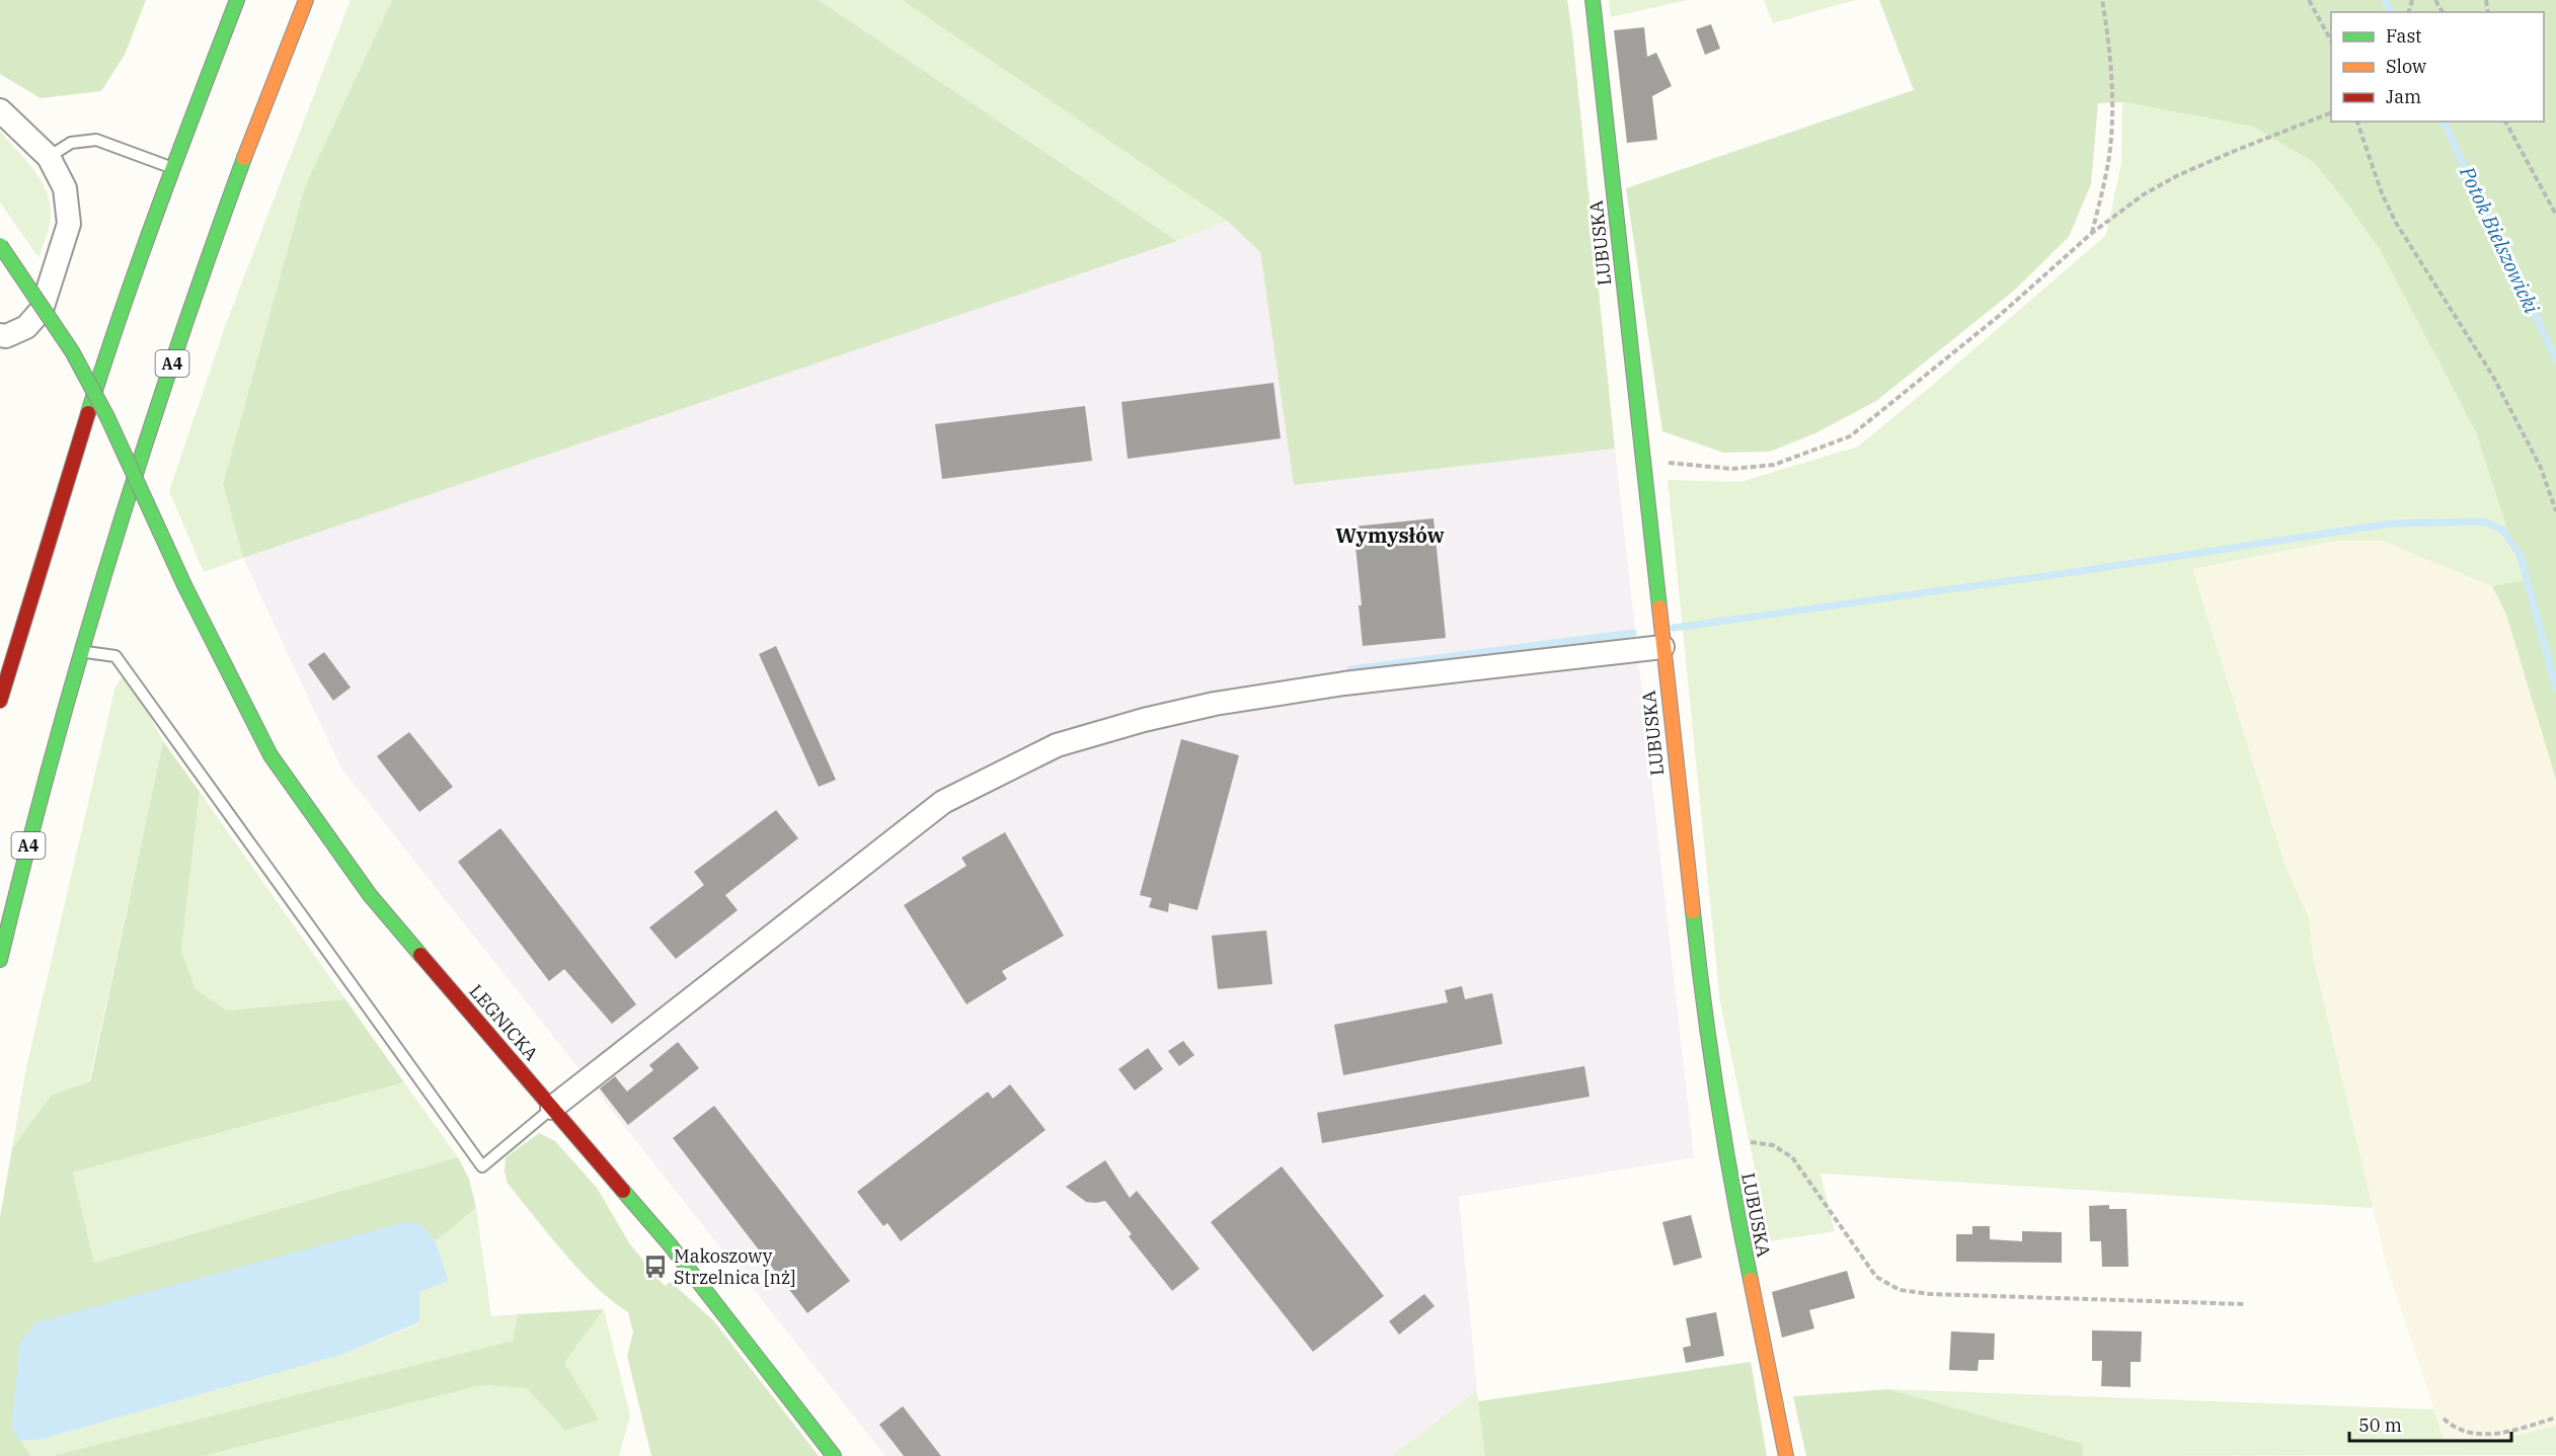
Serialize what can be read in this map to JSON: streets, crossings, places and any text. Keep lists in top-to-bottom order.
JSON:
{
  "streets": {
    "main road": ["LUBUSKA", "A4", "LEGNICKA"]
  },
  "districts": ["Wymysłów"],
  "water": ["Potok Bielszowicki"],
  "places": {
    "bus stop": ["Makoszowy Strzelnica [nż]"]
  },
  "legend": ["Fast", "Slow", "Jam"],
  "scale_bar": "50 m"
}
